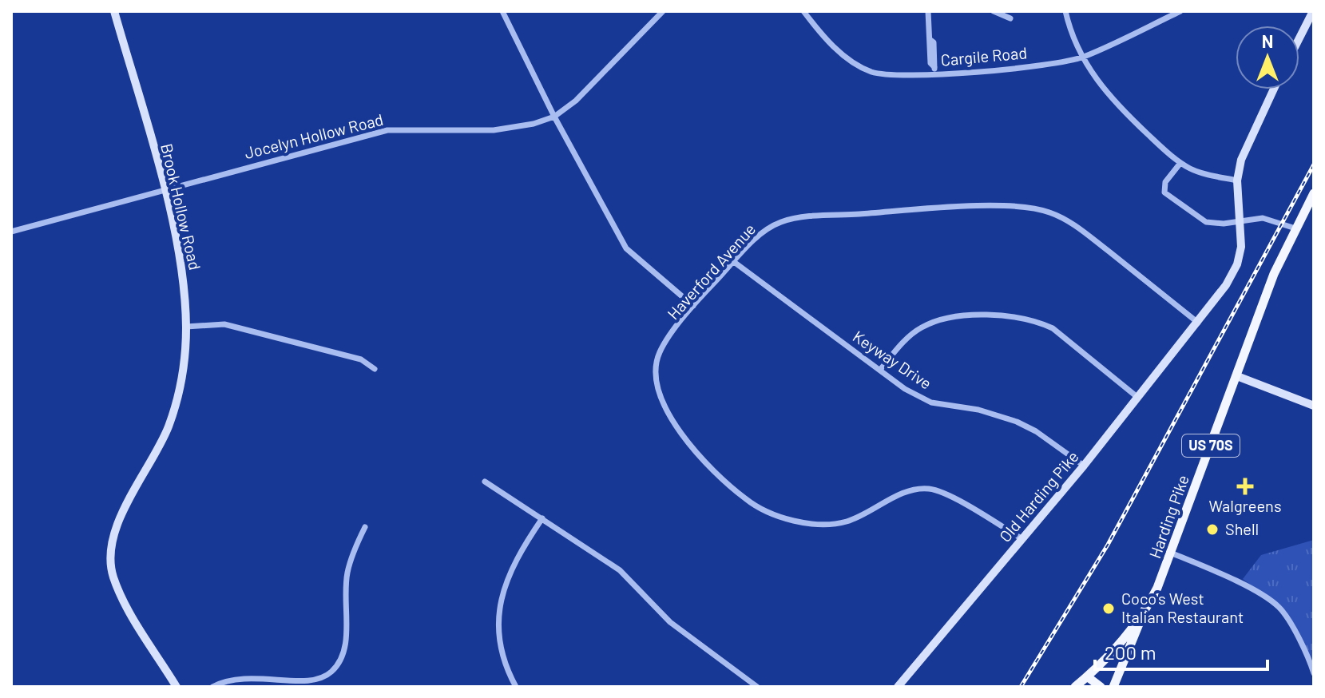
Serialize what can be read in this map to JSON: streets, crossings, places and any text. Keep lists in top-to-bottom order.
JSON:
{
  "streets": {
    "main road": ["US 70S", "Harding Pike"],
    "street": [
      "Cargile Road",
      "Jocelyn Hollow Road",
      "Brook Hollow Road",
      "Haverford Avenue",
      "Keyway Drive",
      "Old Harding Pike"
    ]
  },
  "crossings": [
    ["Jocelyn Hollow Road", "Brook Hollow Road"],
    ["Haverford Avenue", "Keyway Drive"],
    ["Haverford Avenue", "Old Harding Pike"],
    ["Keyway Drive", "Old Harding Pike"]
  ],
  "places": {
    "health": ["Walgreens"],
    "other": ["Shell", "Coco's West Italian Restaurant"]
  },
  "scale_bar": "200 m",
  "north": "top"
}
